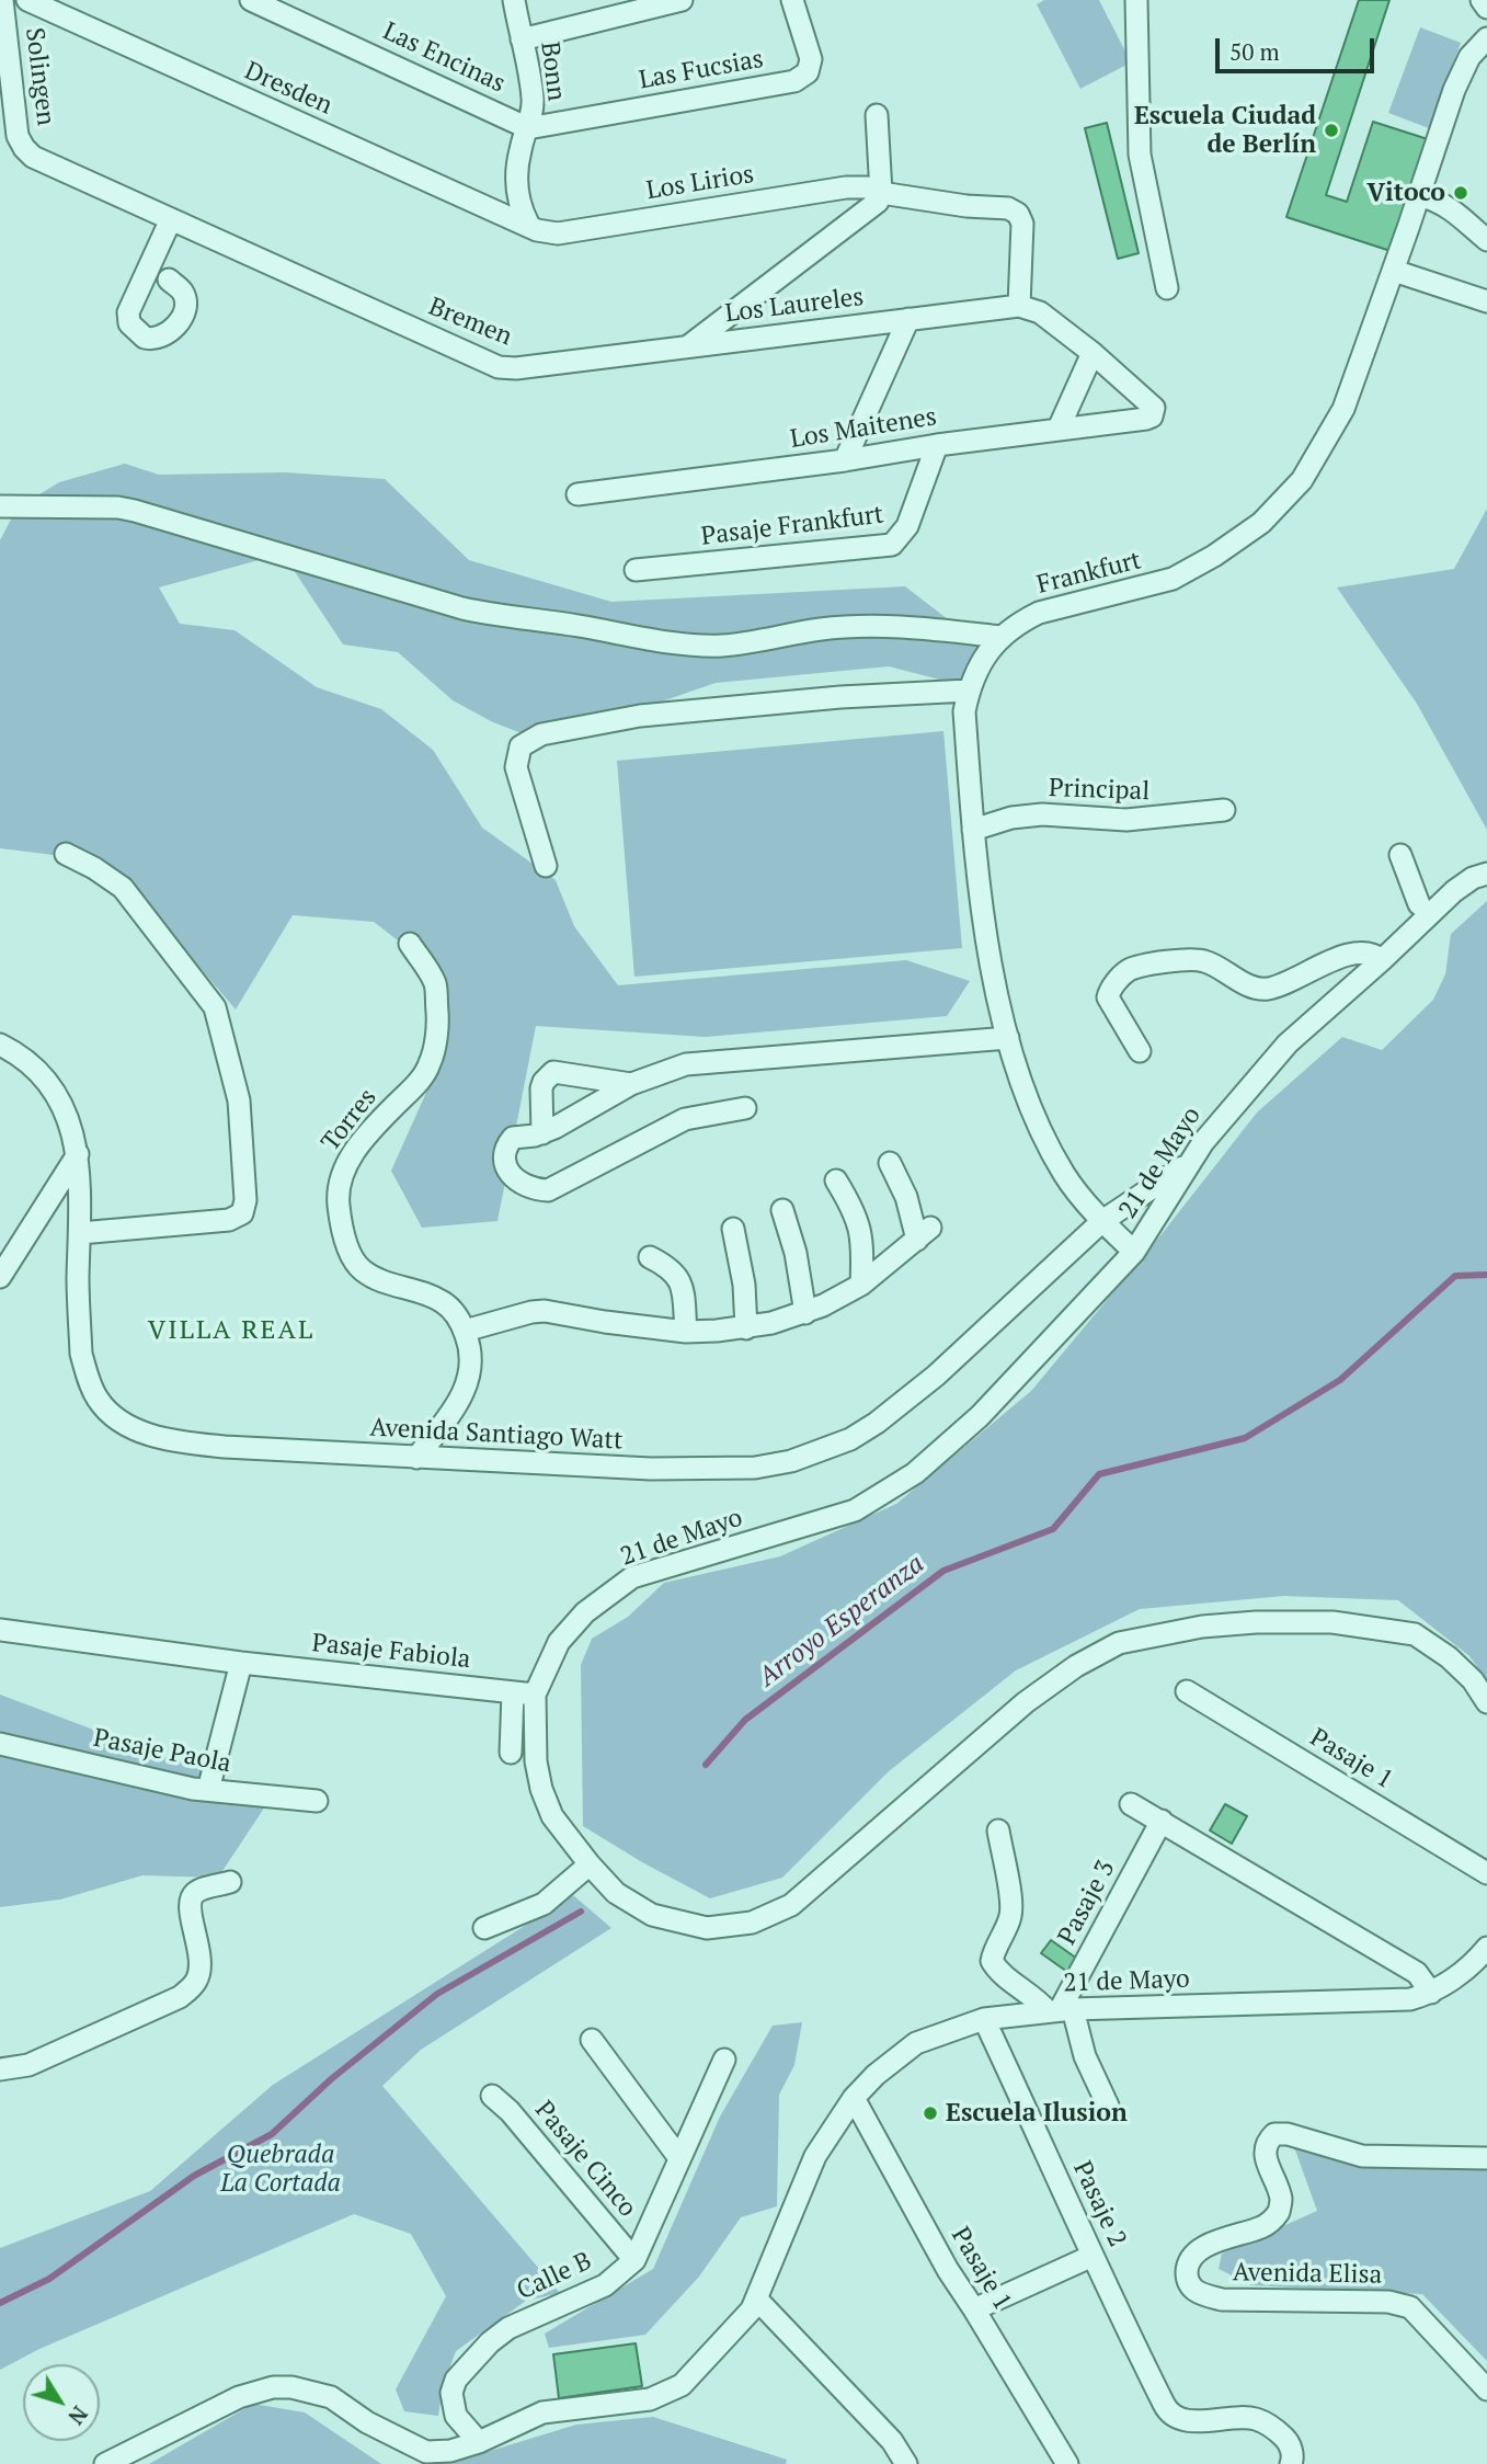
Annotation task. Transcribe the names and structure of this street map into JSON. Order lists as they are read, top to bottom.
{
  "streets": {
    "street": [
      "Las Encinas",
      "Las Fucsias",
      "Bonn",
      "Solingen",
      "Dresden",
      "Los Lirios",
      "Los Laureles",
      "Bremen",
      "Los Maitenes",
      "Pasaje Frankfurt",
      "Frankfurt",
      "Principal",
      "Torres",
      "21 de Mayo",
      "Avenida Santiago Watt",
      "Pasaje Fabiola",
      "Pasaje Paola",
      "Pasaje 1",
      "Pasaje 3",
      "Pasaje Cinco",
      "Pasaje 2",
      "Avenida Elisa",
      "Calle B"
    ]
  },
  "crossings": [
    ["Las Encinas", "Las Fucsias"],
    ["Las Encinas", "Bonn"],
    ["Las Fucsias", "Bonn"],
    ["Bonn", "Dresden"],
    ["Bonn", "Los Lirios"],
    ["Solingen", "Bremen"],
    ["Dresden", "Los Lirios"],
    ["Los Lirios", "Los Laureles"],
    ["Los Laureles", "Bremen"],
    ["Los Maitenes", "Pasaje Frankfurt"],
    ["Frankfurt", "Principal"],
    ["Frankfurt", "21 de Mayo"],
    ["Frankfurt", "Avenida Santiago Watt"],
    ["Torres", "Avenida Santiago Watt"],
    ["21 de Mayo", "Avenida Santiago Watt"],
    ["21 de Mayo", "Pasaje Fabiola"],
    ["21 de Mayo", "Pasaje 1"],
    ["21 de Mayo", "Pasaje 3"],
    ["21 de Mayo", "Pasaje 2"],
    ["21 de Mayo", "Calle B"],
    ["Pasaje Cinco", "Calle B"]
  ],
  "districts": ["VILLA REAL"],
  "water": ["Arroyo Esperanza"],
  "parks": ["Quebrada La Cortada"],
  "places": ["Escuela Ciudad de Berlín", "Vitoco", "Escuela Ilusion"],
  "scale_bar": "50 m",
  "north": "bottom right"
}
